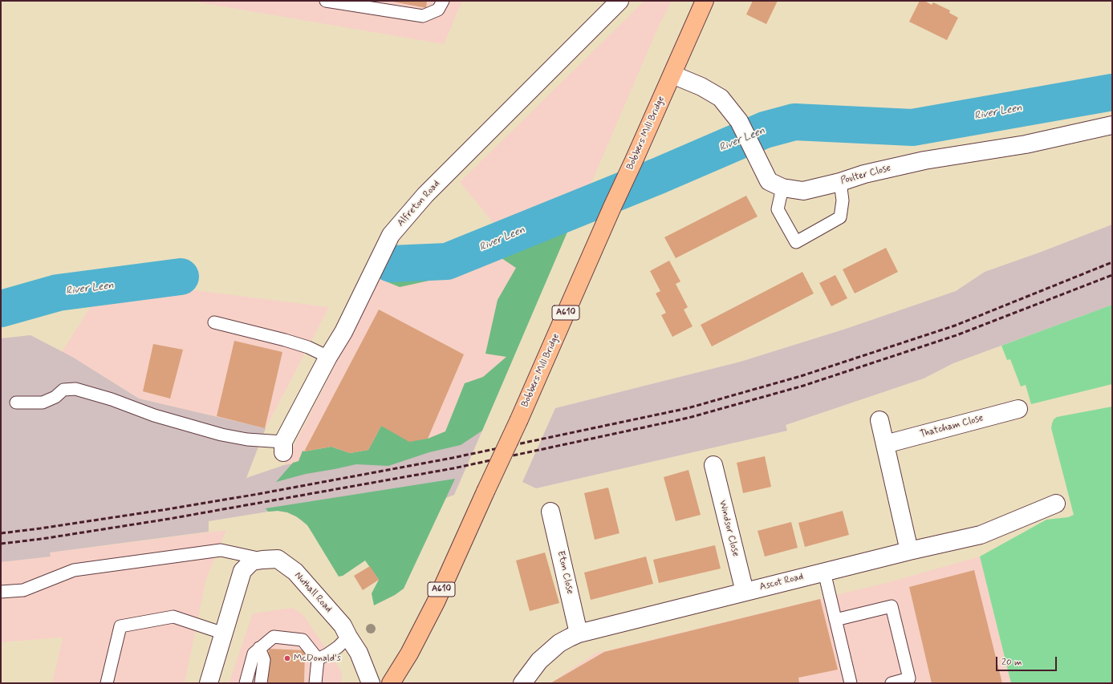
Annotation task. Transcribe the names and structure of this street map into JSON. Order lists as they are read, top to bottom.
{
  "streets": {
    "main road": ["Bobbers Mill Bridge", "A610"],
    "street": [
      "Poulter Close",
      "Alfreton Road",
      "Thatcham Close",
      "Windsor Close",
      "Eton Close",
      "Ascot Road",
      "Nuthall Road"
    ]
  },
  "crossings": [
    ["Bobbers Mill Bridge", "Poulter Close"],
    ["Windsor Close", "Ascot Road"],
    ["Eton Close", "Ascot Road"]
  ],
  "water": ["River Leen"],
  "places": ["McDonald's"],
  "scale_bar": "20 m"
}
